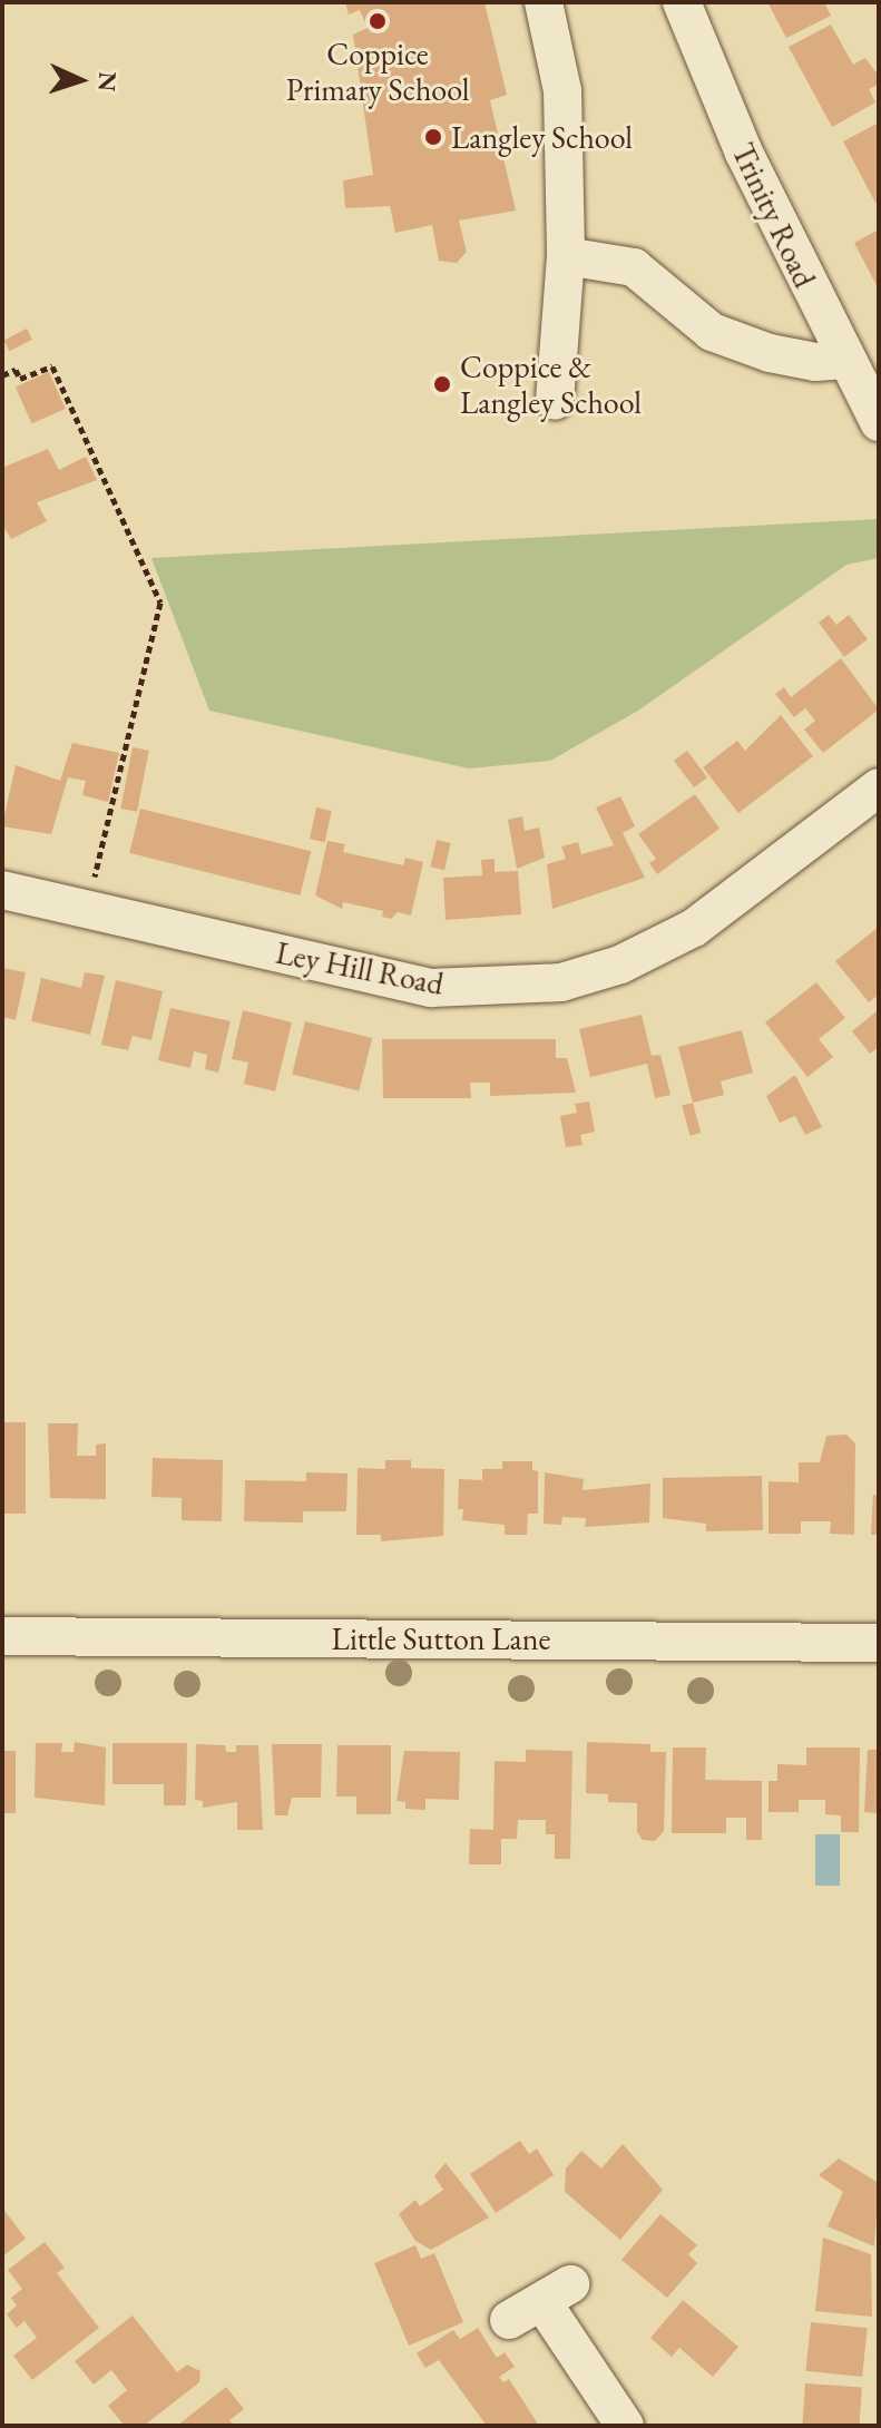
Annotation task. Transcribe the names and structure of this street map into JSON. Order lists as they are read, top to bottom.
{
  "streets": {
    "street": ["Trinity Road", "Ley Hill Road", "Little Sutton Lane"]
  },
  "places": ["Coppice Primary School", "Langley School", "Coppice & Langley School"],
  "north": "right"
}
